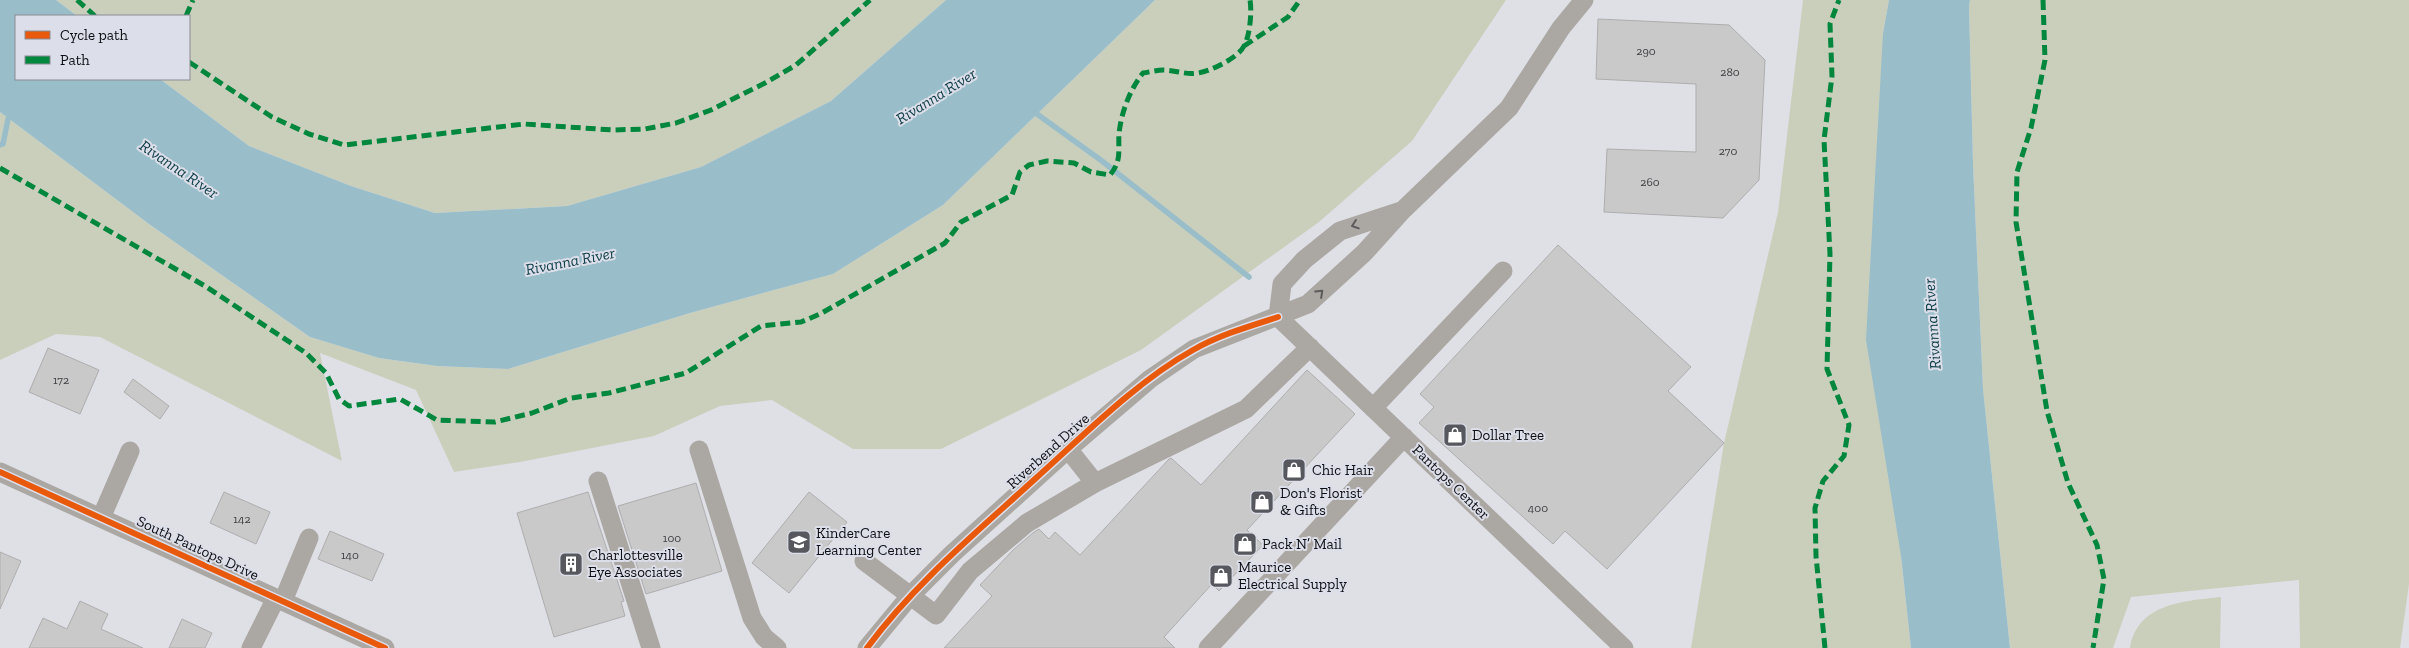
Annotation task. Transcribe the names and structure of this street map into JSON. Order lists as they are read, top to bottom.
{
  "streets": {
    "street": ["Riverbend Drive", "Pantops Center", "South Pantops Drive"]
  },
  "crossings": [
    ["Riverbend Drive", "Pantops Center"]
  ],
  "water": ["Rivanna River"],
  "places": {
    "shop": [
      "Dollar Tree",
      "Chic Hair",
      "Don's Florist & Gifts",
      "Pack N’ Mail",
      "Maurice Electrical Supply"
    ],
    "school or university": ["KinderCare Learning Center"],
    "building": ["Charlottesville Eye Associates"]
  },
  "house_numbers": [
    "290",
    "280",
    "270",
    "260",
    "172",
    "400",
    "142",
    "100",
    "140"
  ],
  "legend": ["Cycle path", "Path"]
}
